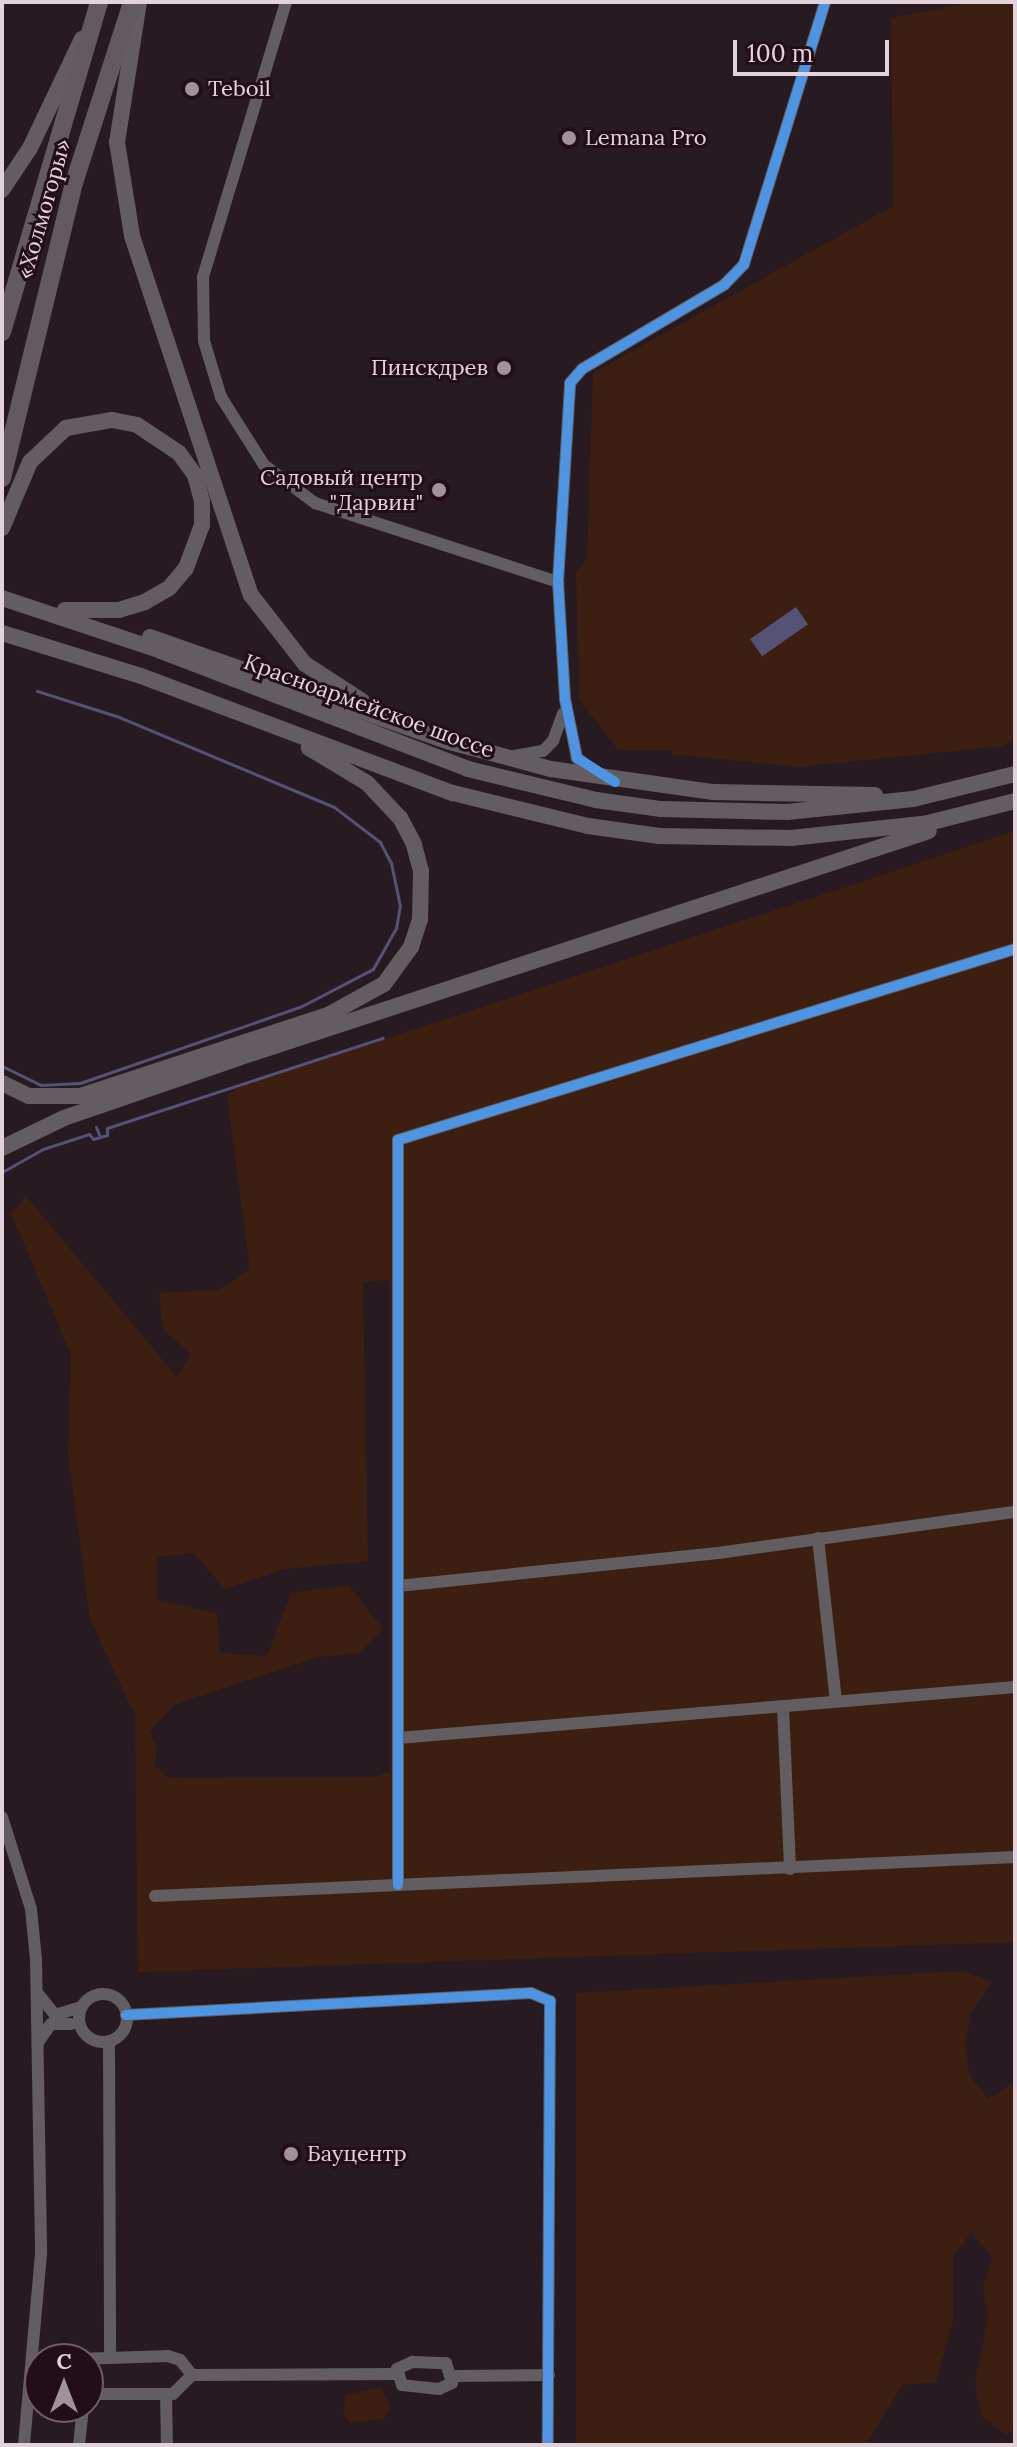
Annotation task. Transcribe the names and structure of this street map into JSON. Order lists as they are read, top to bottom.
{
  "streets": {
    "highway": ["«Холмогоры»"],
    "main road": ["Красноармейское шоссе"]
  },
  "places": [
    "Teboil",
    "Lemana Pro",
    "Пинскдрев",
    "Садовый центр \"Дарвин\"",
    "Бауцентр"
  ],
  "scale_bar": "100 m",
  "north": "top"
}
